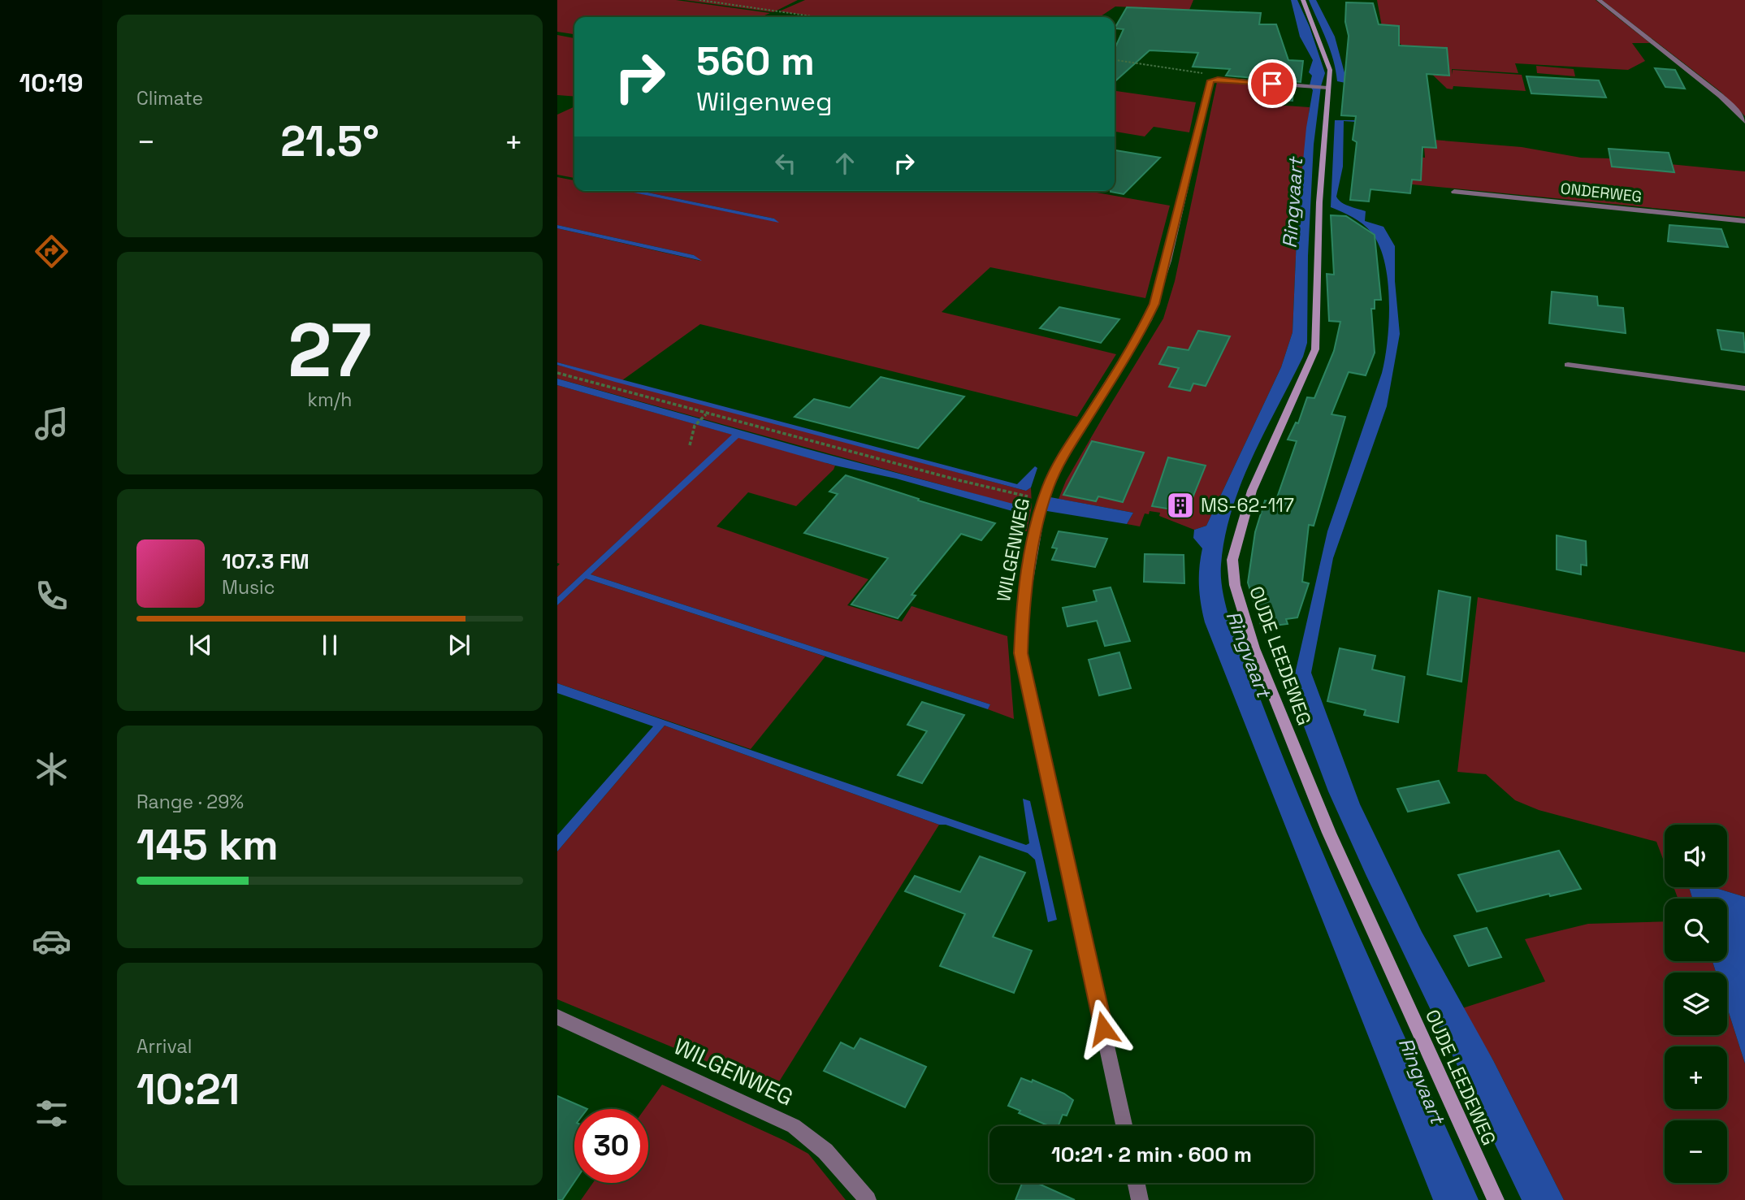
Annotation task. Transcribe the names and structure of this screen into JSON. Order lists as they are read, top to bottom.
{
  "streets": {
    "street": ["ONDERWEG", "WILGENWEG", "OUDE LEEDEWEG"]
  },
  "water": ["Ringvaart"],
  "places": {
    "building": ["MS-62-117"]
  },
  "page": {
    "tabs": "10:19",
    "tile": [
      "Climate",
      ["27", "km/h"],
      ["Range · 29%", "145 km"],
      ["Arrival", "10:21"]
    ],
    "turn": ["560 m", "Wilgenweg"],
    "heat": ["−", "21.5°", "+"],
    "song": ["107.3 FM", "Music"],
    "map_buttons": ["+", "−"],
    "limit": "30",
    "trip": "10:21 · 2 min · 600 m"
  }
}
